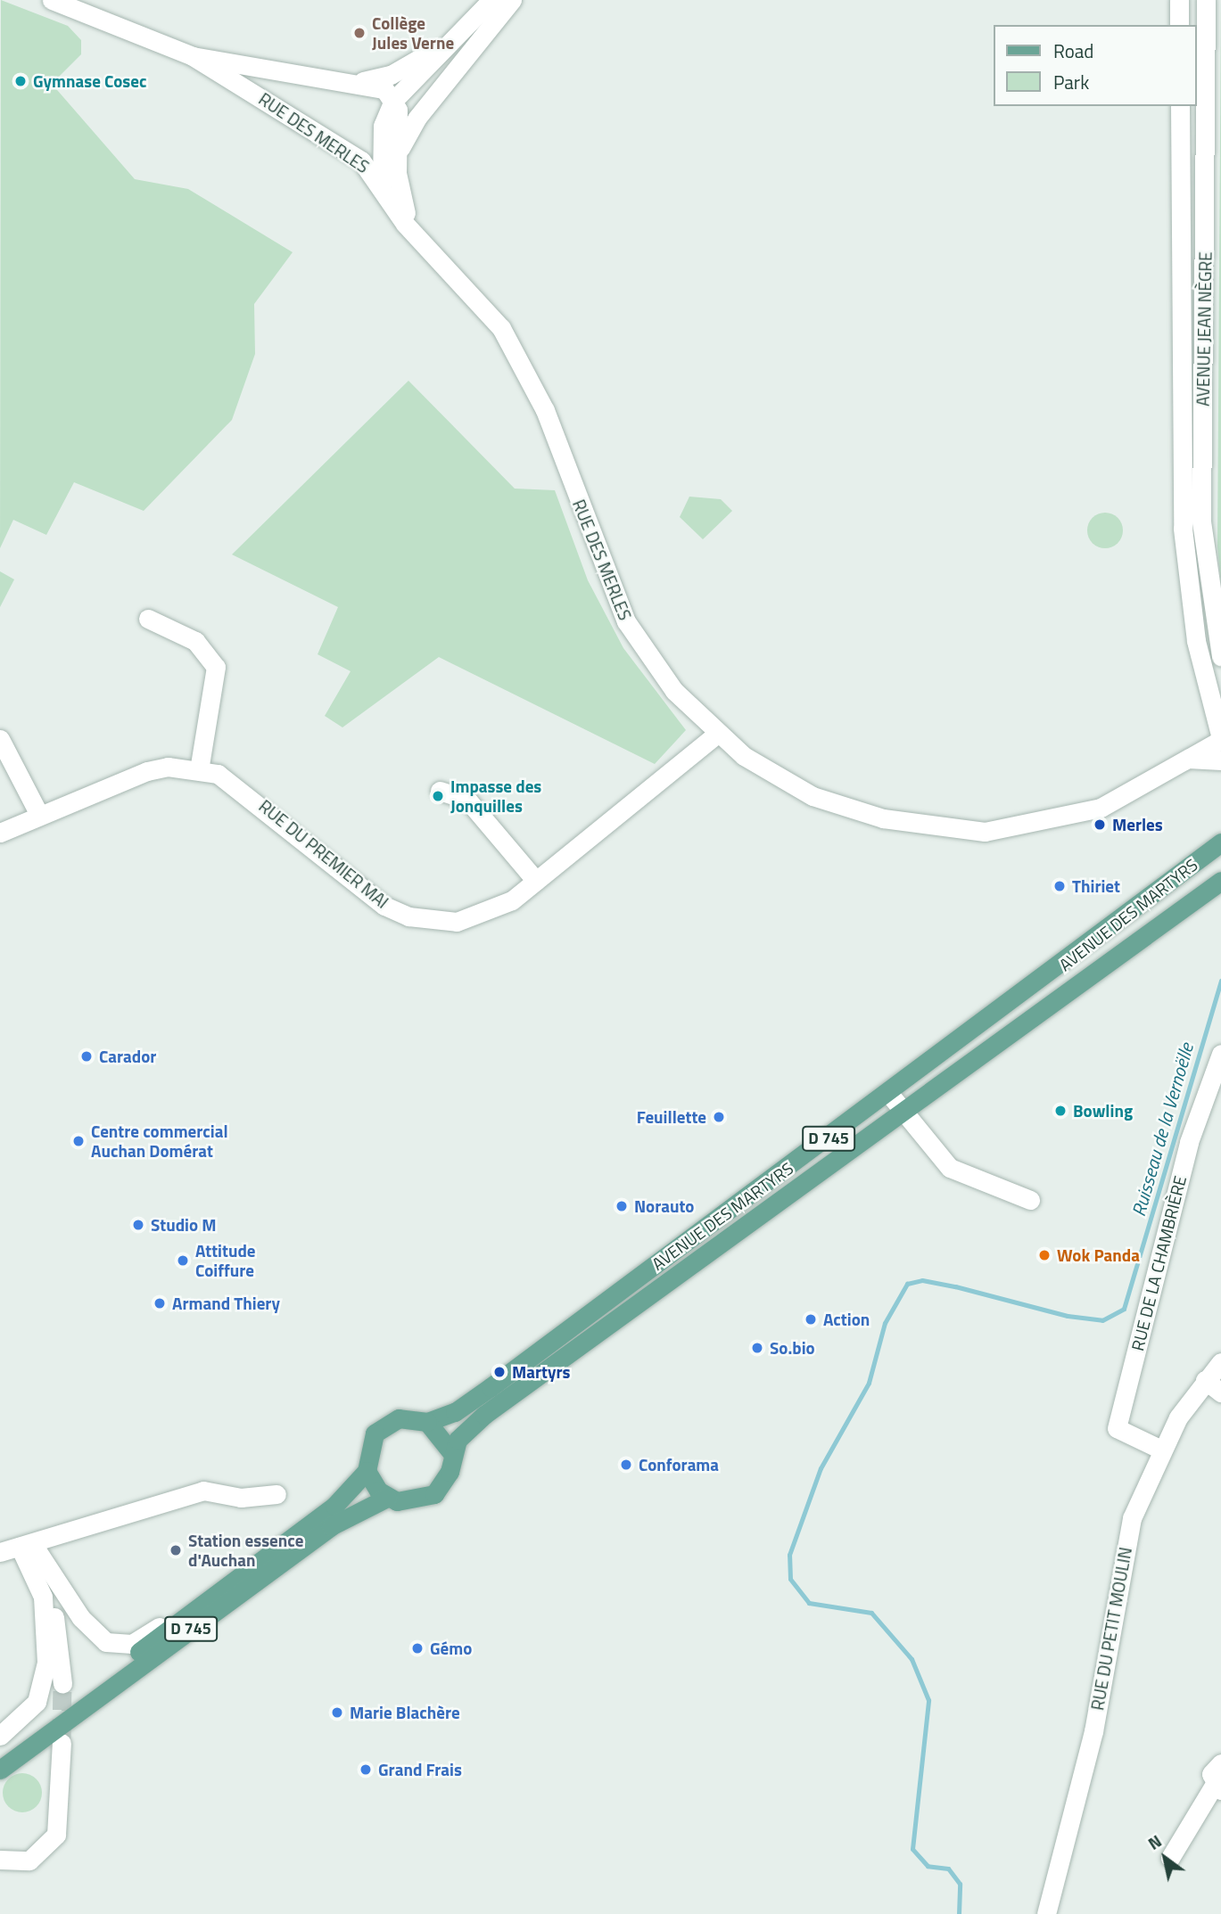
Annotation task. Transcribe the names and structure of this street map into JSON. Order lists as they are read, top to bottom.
{
  "streets": {
    "main road": ["AVENUE DES MARTYRS", "D 745"],
    "street": [
      "RUE DES MERLES",
      "AVENUE JEAN NÈGRE",
      "RUE DU PREMIER MAI",
      "RUE DE LA CHAMBRIÈRE",
      "RUE DU PETIT MOULIN"
    ]
  },
  "crossings": [
    ["RUE DES MERLES", "AVENUE JEAN NÈGRE"],
    ["RUE DES MERLES", "RUE DU PREMIER MAI"],
    ["AVENUE DES MARTYRS", "D 745"],
    ["RUE DE LA CHAMBRIÈRE", "RUE DU PETIT MOULIN"]
  ],
  "water": ["Ruisseau de la Vernoëlle"],
  "places": [
    "Collège Jules Verne",
    "Gymnase Cosec",
    "Impasse des Jonquilles",
    "Merles",
    "Thiriet",
    "Carador",
    "Bowling",
    "Feuillette",
    "Centre commercial Auchan Domérat",
    "Norauto",
    "Studio M",
    "Wok Panda",
    "Attitude Coiffure",
    "Armand Thiery",
    "Action",
    "So.bio",
    "Martyrs",
    "Conforama",
    "Station essence d'Auchan",
    "Gémo",
    "Marie Blachère",
    "Grand Frais"
  ],
  "legend": ["Road", "Park"],
  "north": "top left"
}
